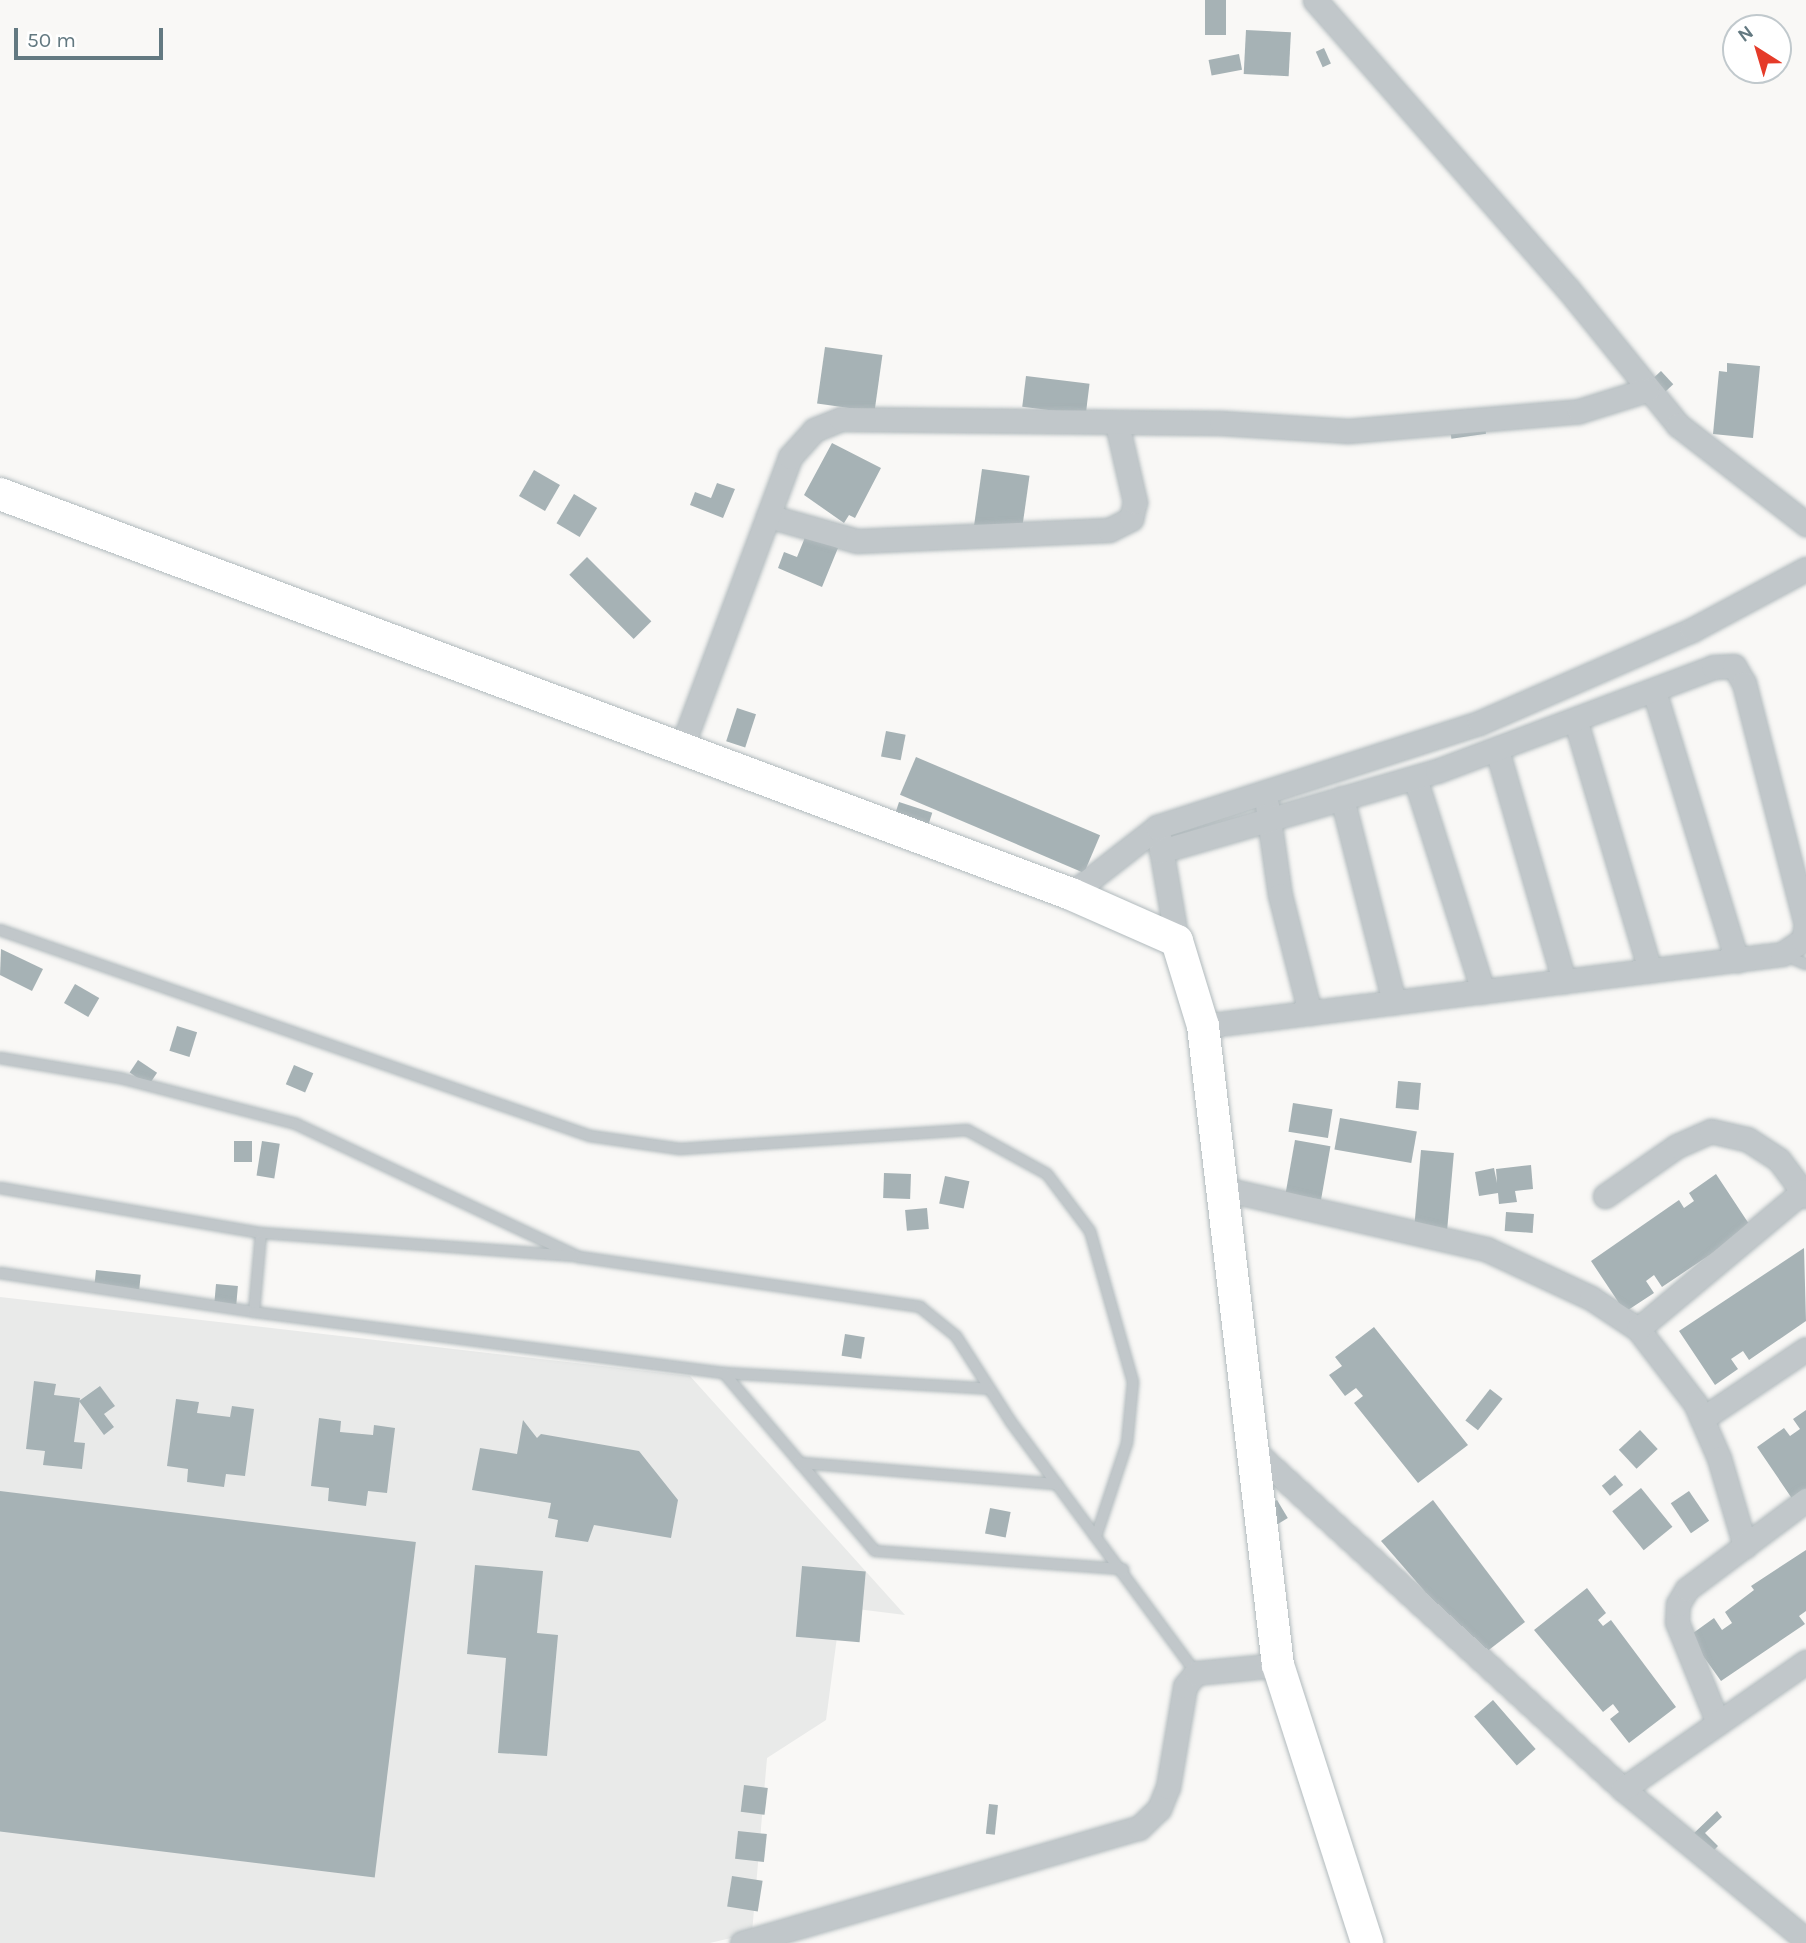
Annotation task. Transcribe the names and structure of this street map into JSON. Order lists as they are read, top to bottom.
{
  "scale_bar": "50 m",
  "north": "top left"
}
